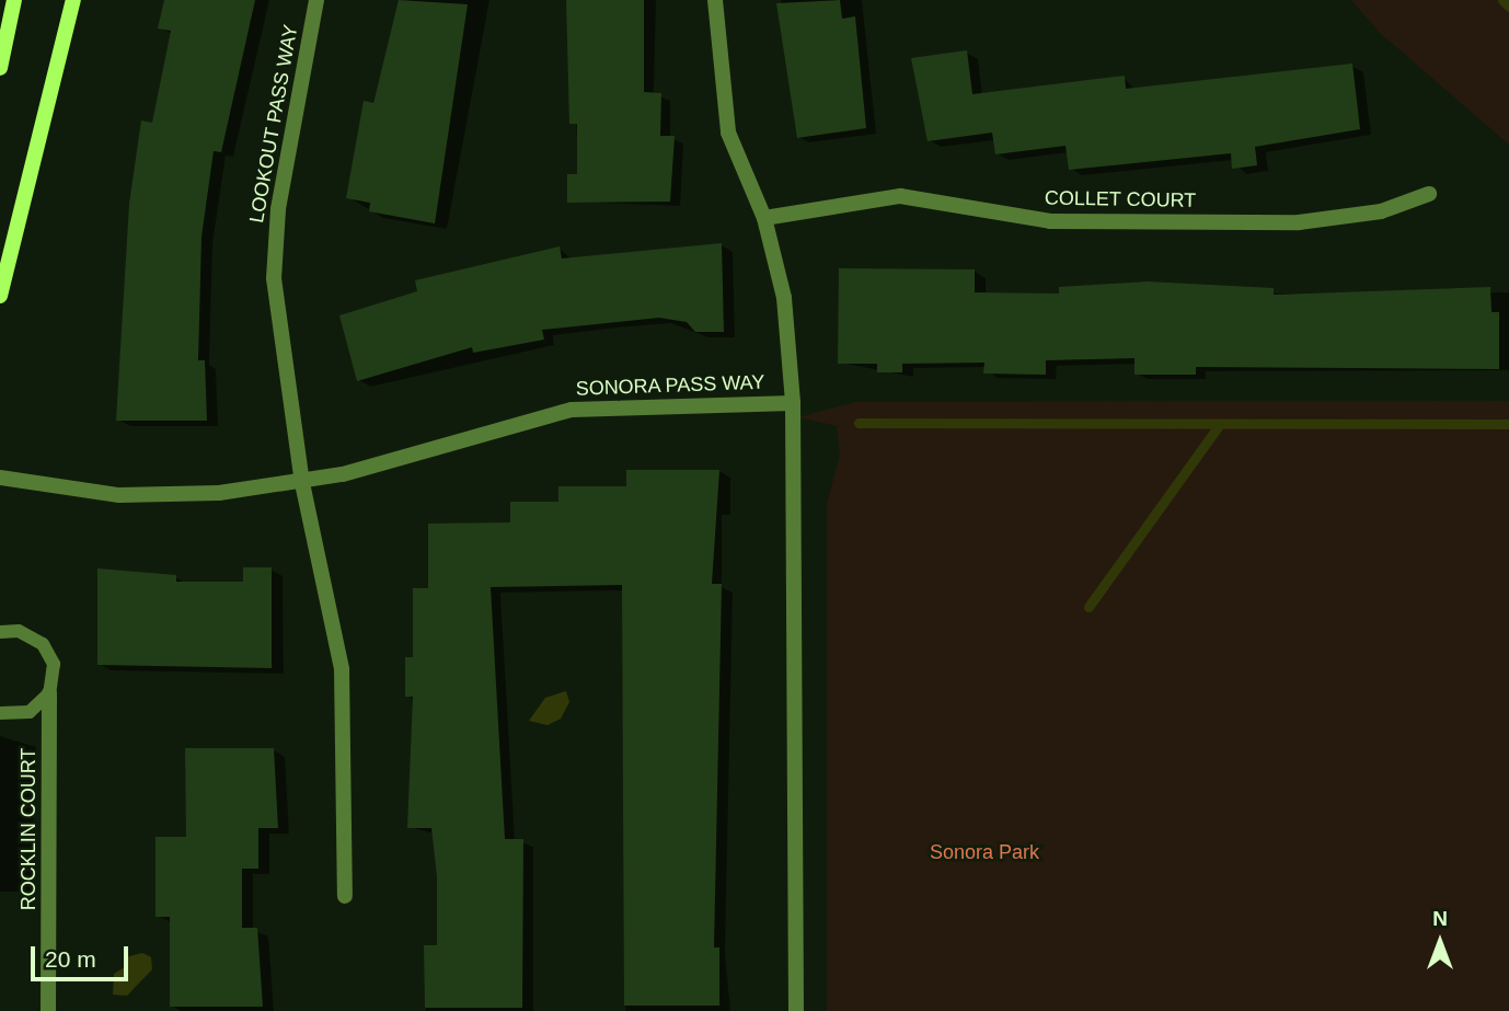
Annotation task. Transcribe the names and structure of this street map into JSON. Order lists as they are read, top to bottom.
{
  "streets": {
    "street": [
      "LOOKOUT PASS WAY",
      "COLLET COURT",
      "SONORA PASS WAY",
      "ROCKLIN COURT"
    ]
  },
  "crossings": [
    ["LOOKOUT PASS WAY", "SONORA PASS WAY"]
  ],
  "parks": ["Sonora Park"],
  "scale_bar": "20 m",
  "north": "top"
}
